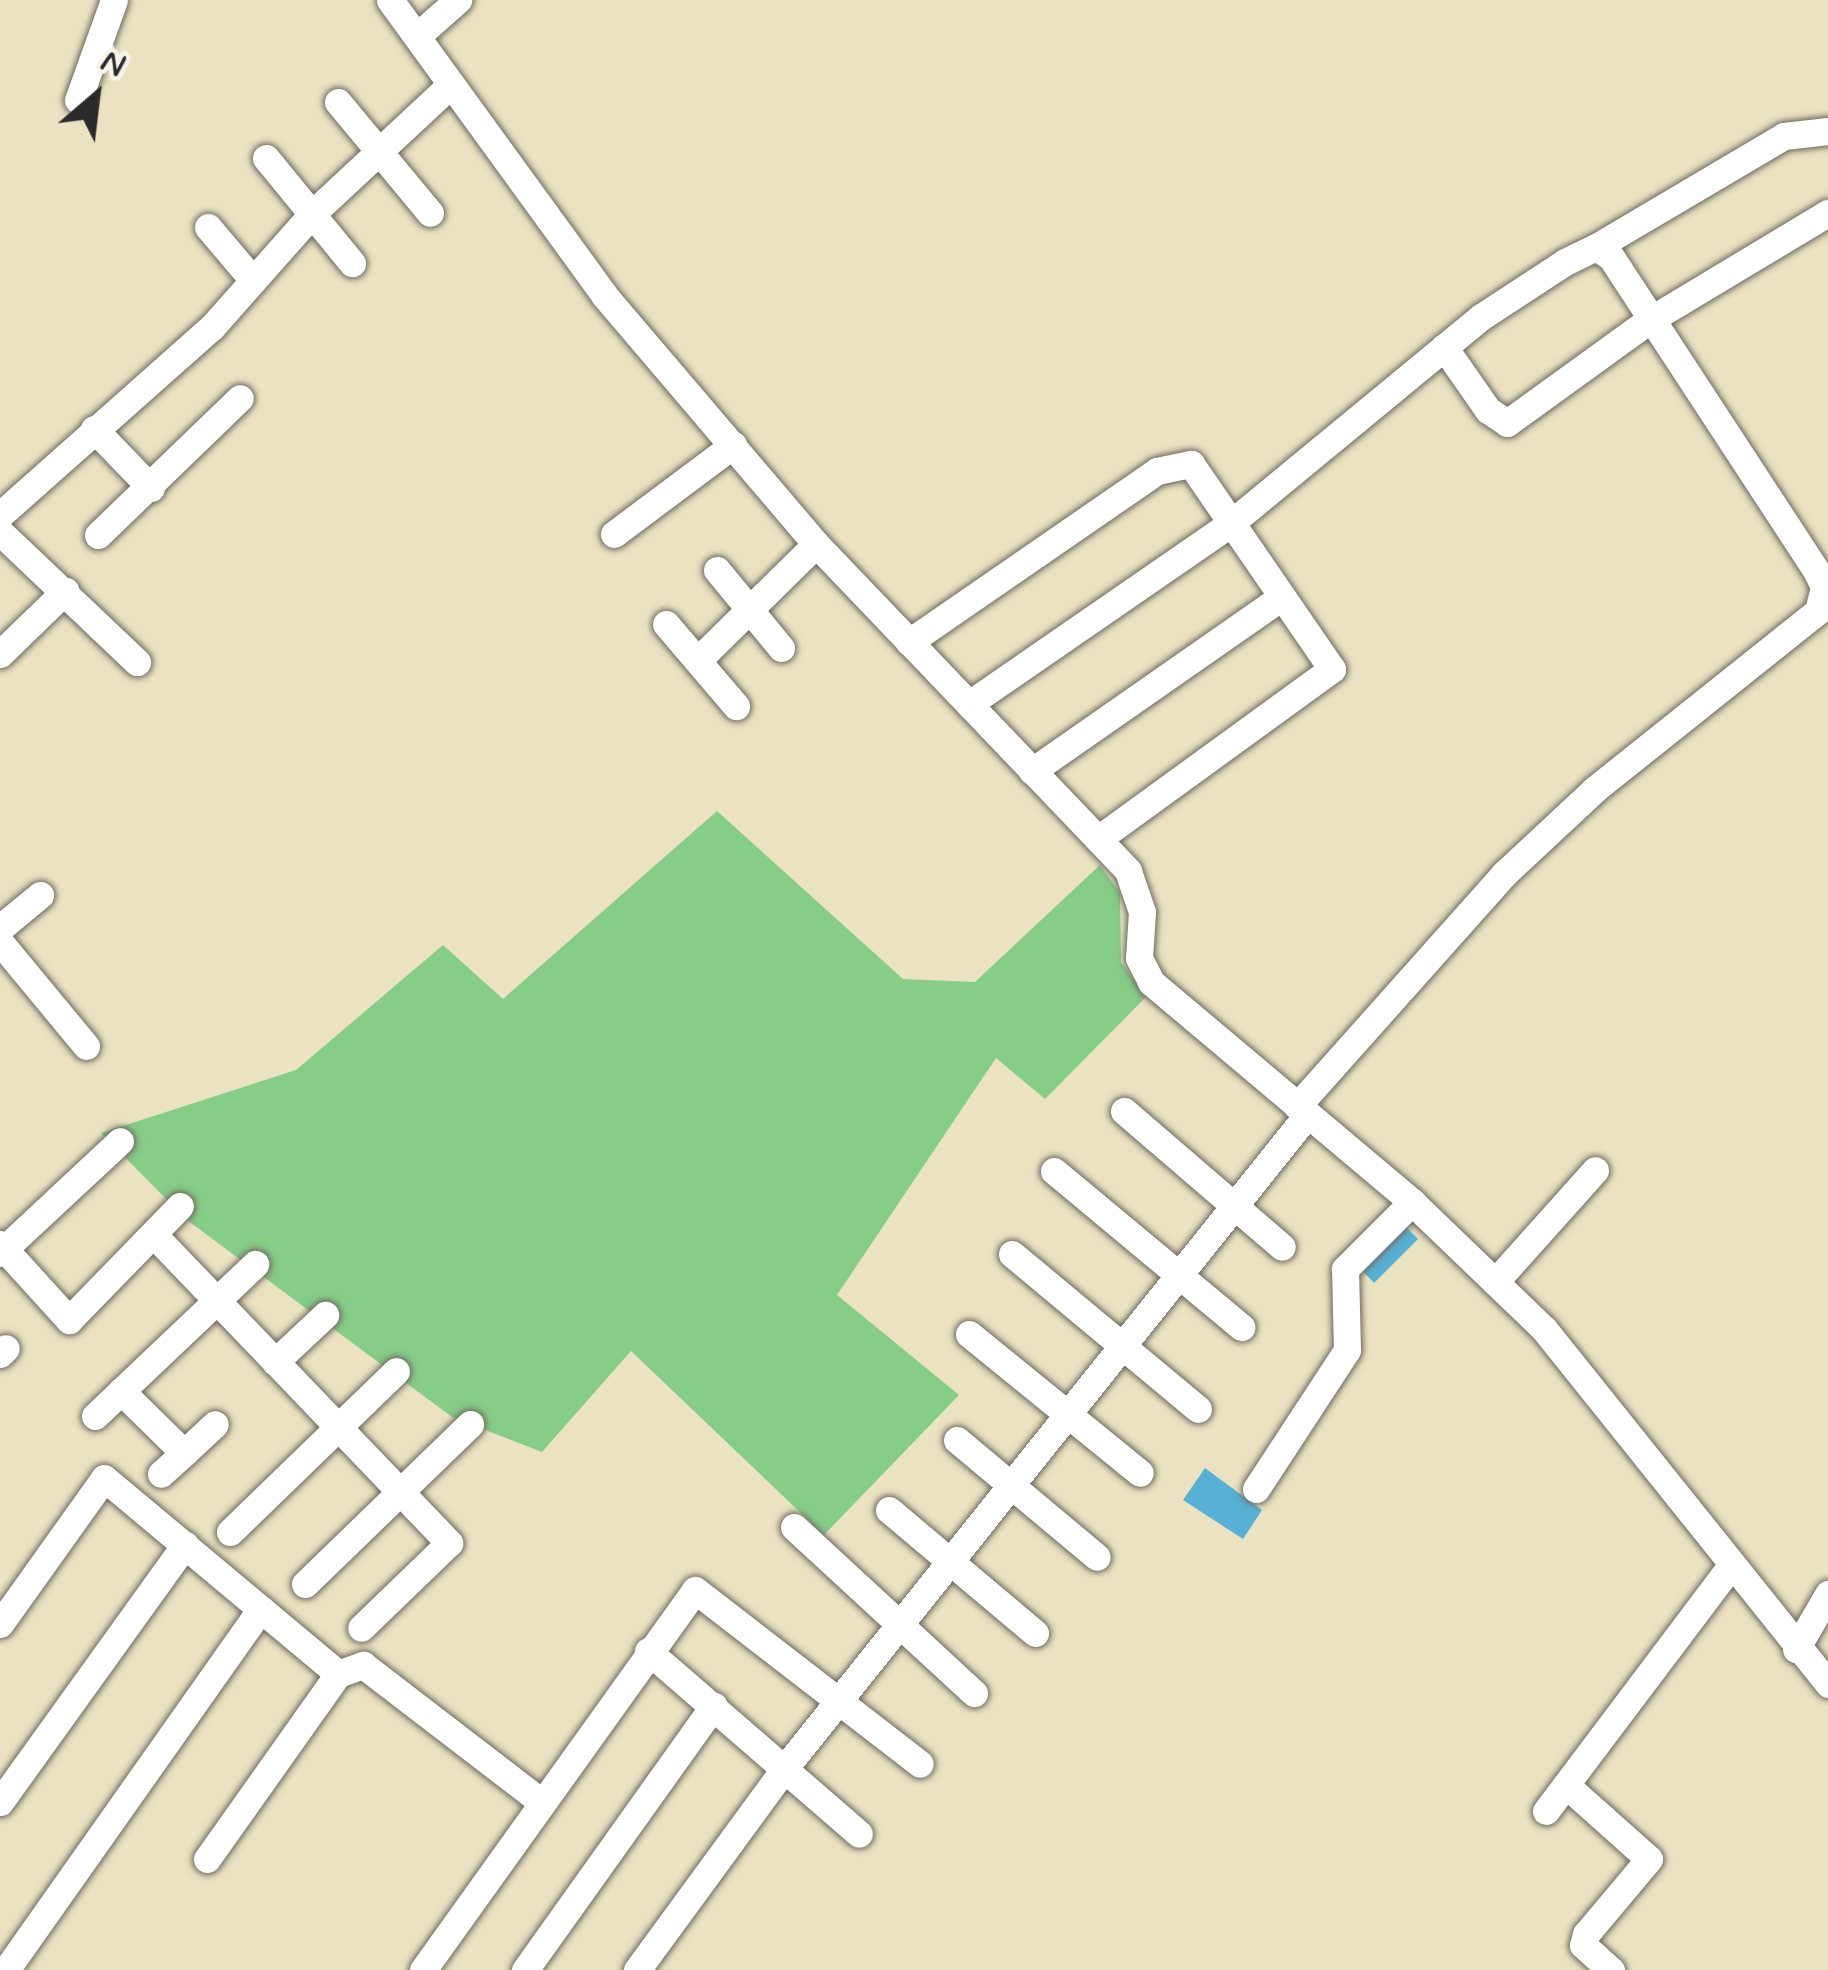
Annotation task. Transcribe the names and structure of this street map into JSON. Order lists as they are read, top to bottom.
{
  "north": "top right"
}
